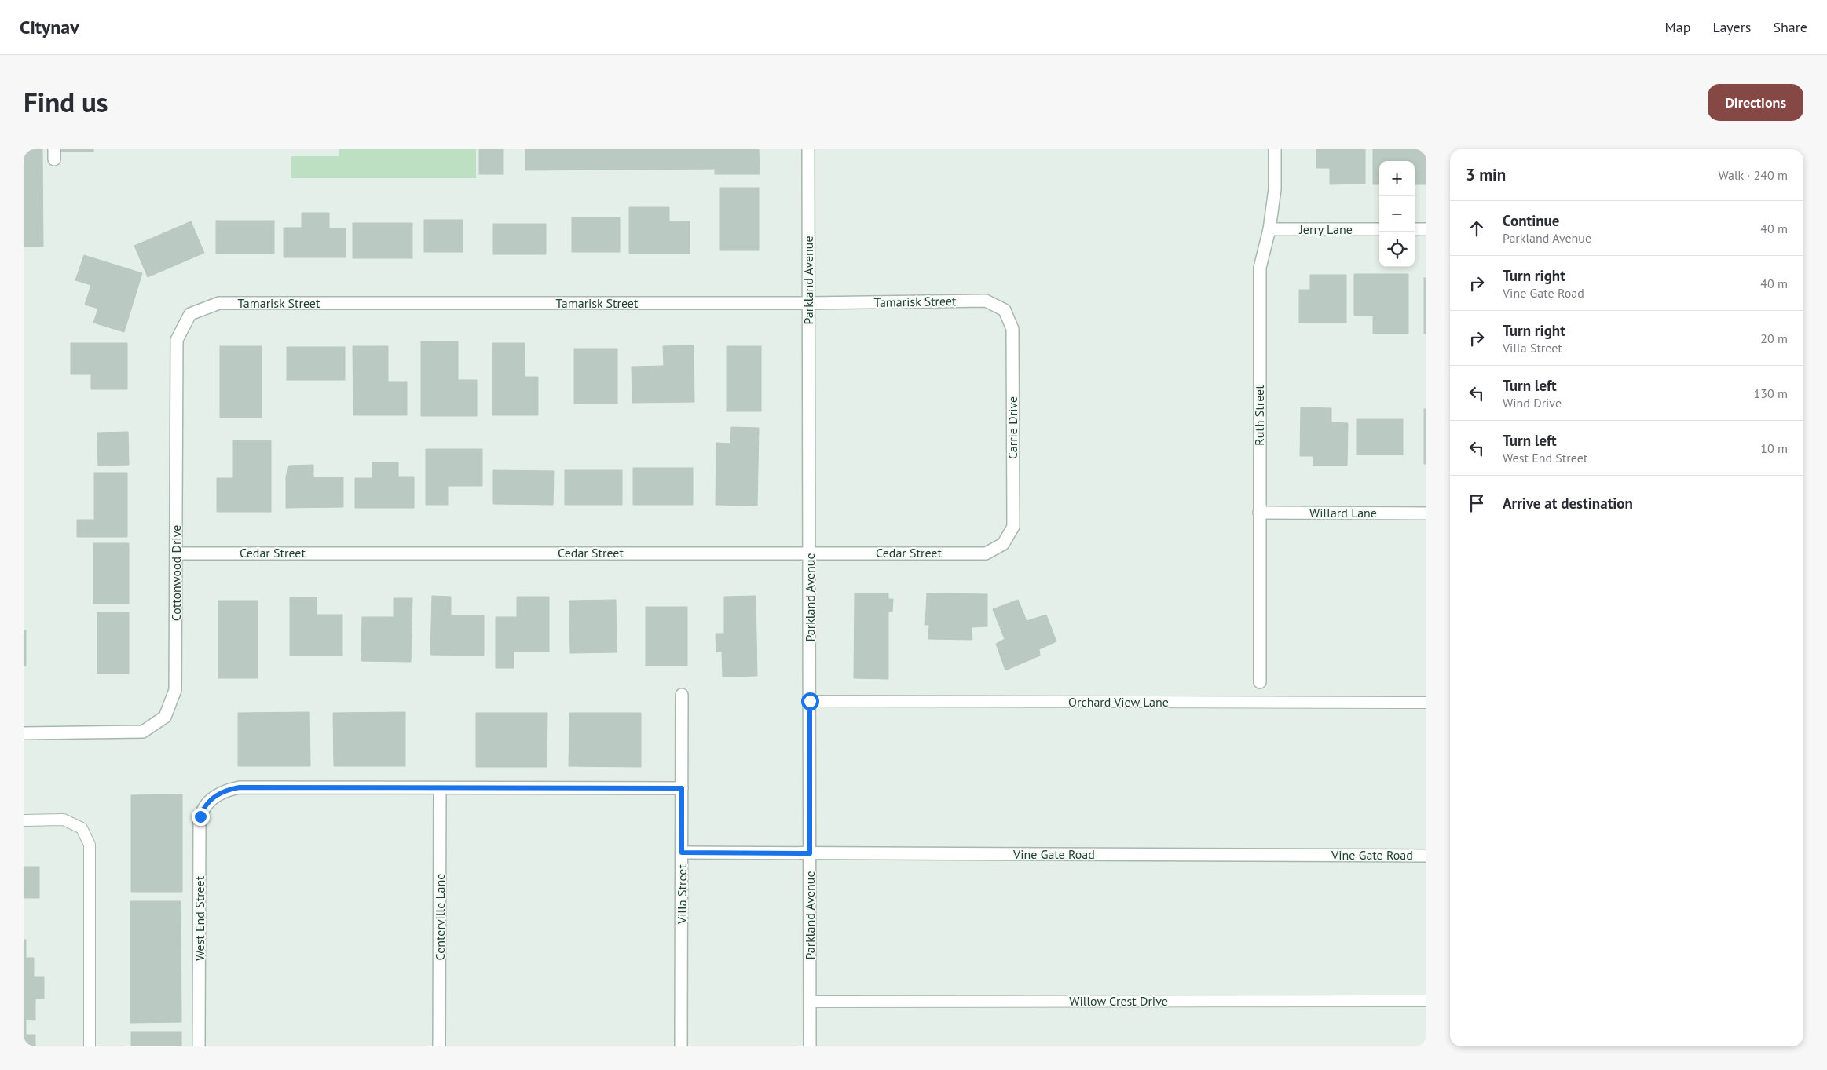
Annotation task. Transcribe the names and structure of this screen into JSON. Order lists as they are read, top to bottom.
{
  "streets": {
    "street": [
      "Jerry Lane",
      "Parkland Avenue",
      "Tamarisk Street",
      "Ruth Street",
      "Carrie Drive",
      "Willard Lane",
      "Cedar Street",
      "Cottonwood Drive",
      "Vine Gate Road",
      "Villa Street",
      "Centerville Lane",
      "West End Street"
    ],
    "lane": ["Orchard View Lane", "Willow Crest Drive"]
  },
  "crossings": [
    ["Jerry Lane", "Ruth Street"],
    ["Parkland Avenue", "Tamarisk Street"],
    ["Parkland Avenue", "Cedar Street"],
    ["Parkland Avenue", "Orchard View Lane"],
    ["Parkland Avenue", "Vine Gate Road"],
    ["Parkland Avenue", "Willow Crest Drive"],
    ["Tamarisk Street", "Carrie Drive"],
    ["Tamarisk Street", "Cottonwood Drive"],
    ["Ruth Street", "Willard Lane"],
    ["Carrie Drive", "Cedar Street"],
    ["Cedar Street", "Cottonwood Drive"],
    ["Vine Gate Road", "Villa Street"],
    ["Centerville Lane", "West End Street"]
  ],
  "page": {
    "header": "Citynav",
    "nav": ["Map", "Layers", "Share"],
    "title": "Find us",
    "buttons": "Directions",
    "heading": ["3 min", "Walk · 240 m"],
    "map_buttons": ["+", "−"],
    "list": [
      ["Continue", "Parkland Avenue", "40 m"],
      ["Turn right", "Vine Gate Road", "40 m"],
      ["Turn right", "Villa Street", "20 m"],
      ["Turn left", "Wind Drive", "130 m"],
      ["Turn left", "West End Street", "10 m"],
      "Arrive at destination"
    ]
  }
}
